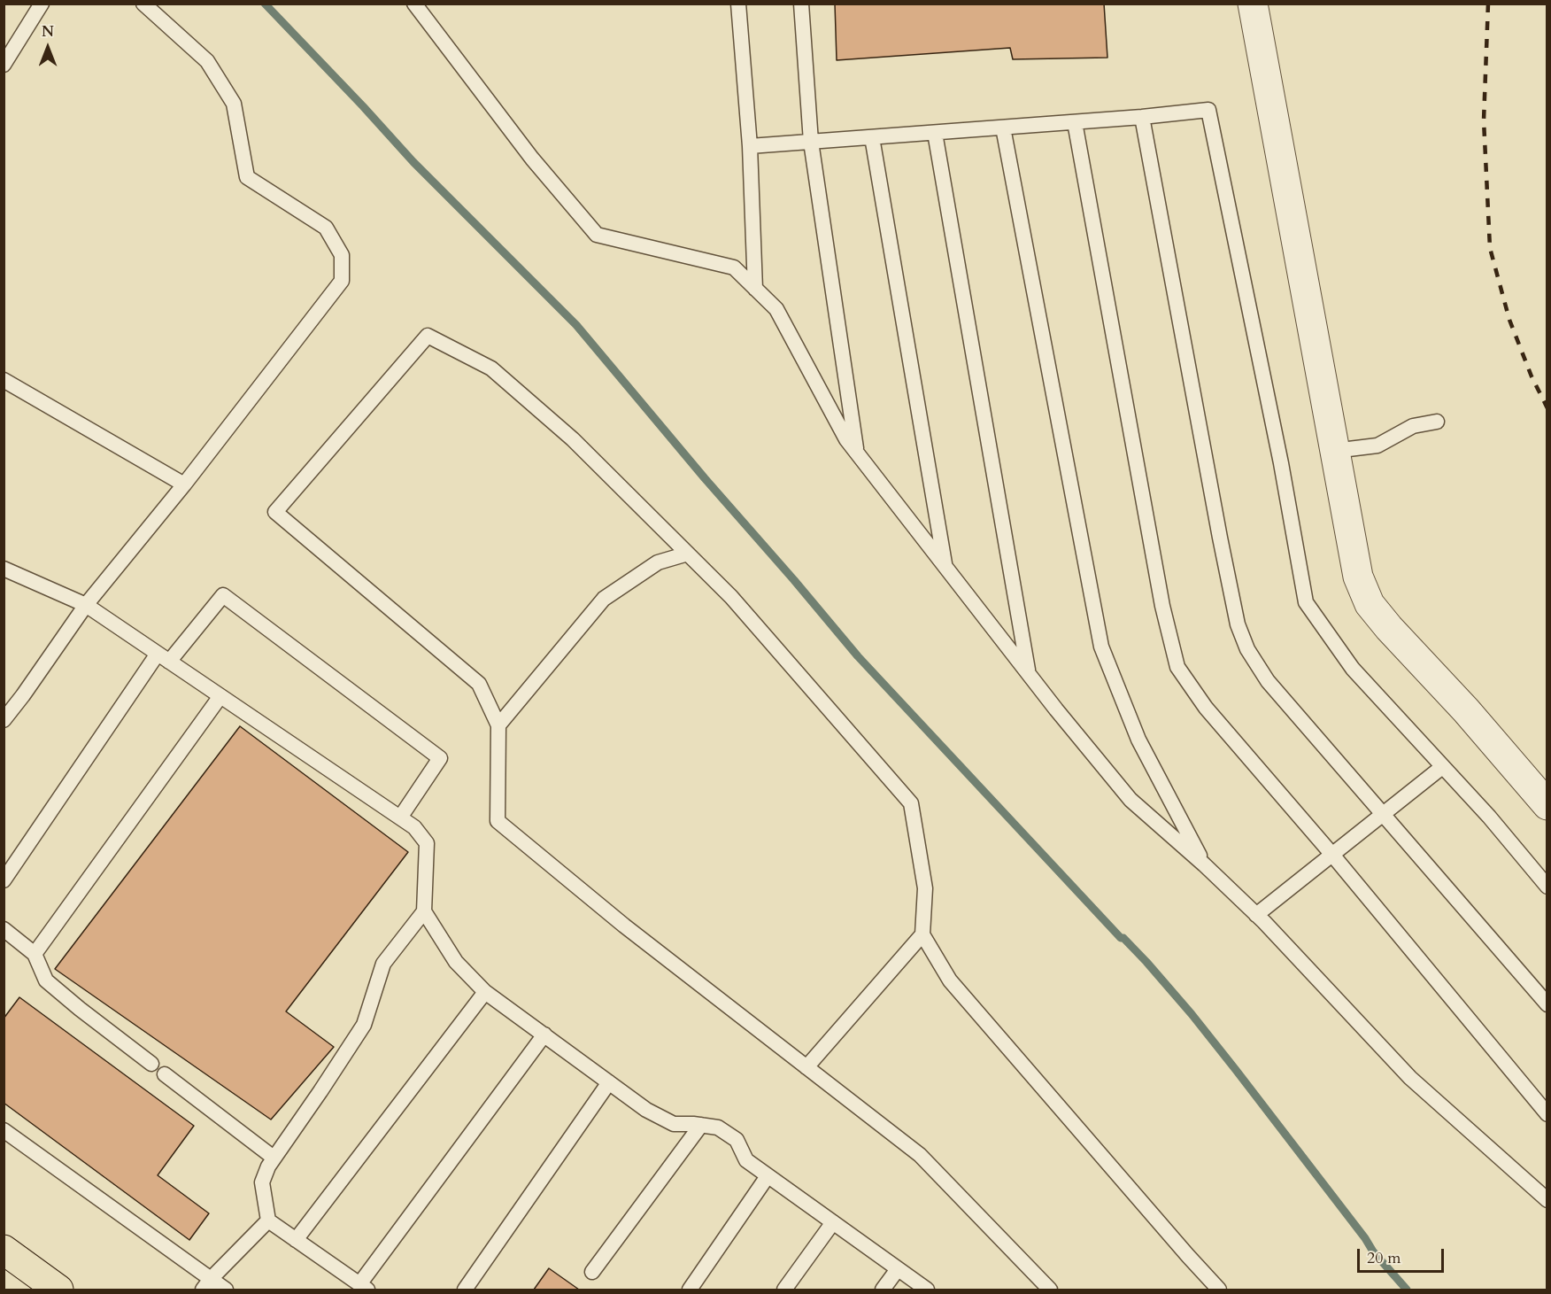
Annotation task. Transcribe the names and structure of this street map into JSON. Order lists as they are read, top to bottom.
{
  "scale_bar": "20 m",
  "north": "top"
}
